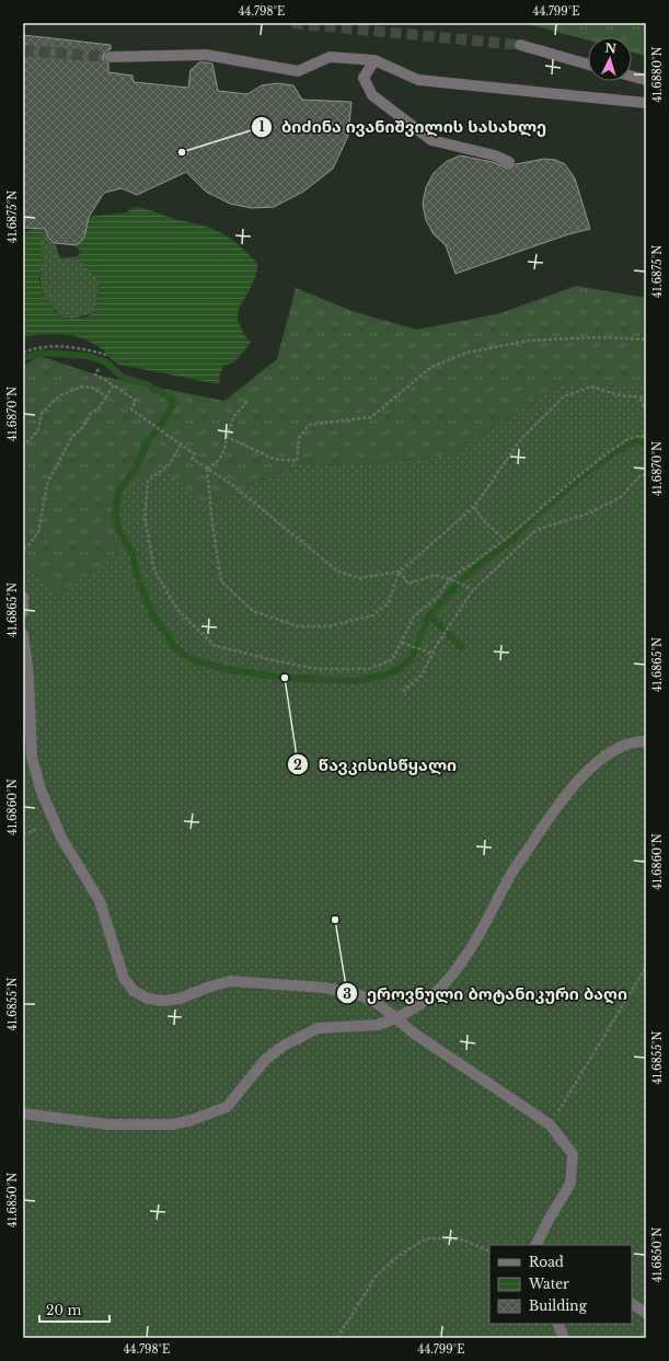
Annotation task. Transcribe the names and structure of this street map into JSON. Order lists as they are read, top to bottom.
{
  "places": ["ბიძინა ივანიშვილის სასახლე", "წავკისისწყალი", "ეროვნული ბოტანიკური ბაღი"],
  "legend": ["Road", "Water", "Building"],
  "scale_bar": "20 m",
  "north": "top",
  "coordinates": [
    "44.798°E",
    "44.799°E",
    "41.6880°N",
    "41.6875°N",
    "41.6870°N",
    "41.6865°N",
    "41.6860°N",
    "41.6855°N",
    "41.6850°N"
  ]
}
